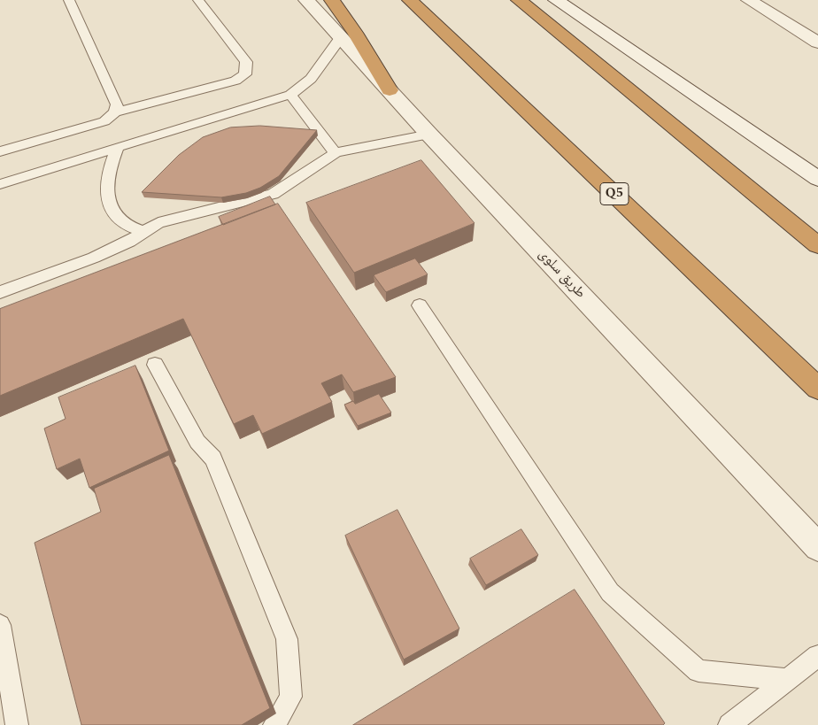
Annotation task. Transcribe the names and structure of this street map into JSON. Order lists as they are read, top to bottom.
{
  "streets": {
    "highway": ["Q5"],
    "street": ["طريق سلوى"]
  }
}
